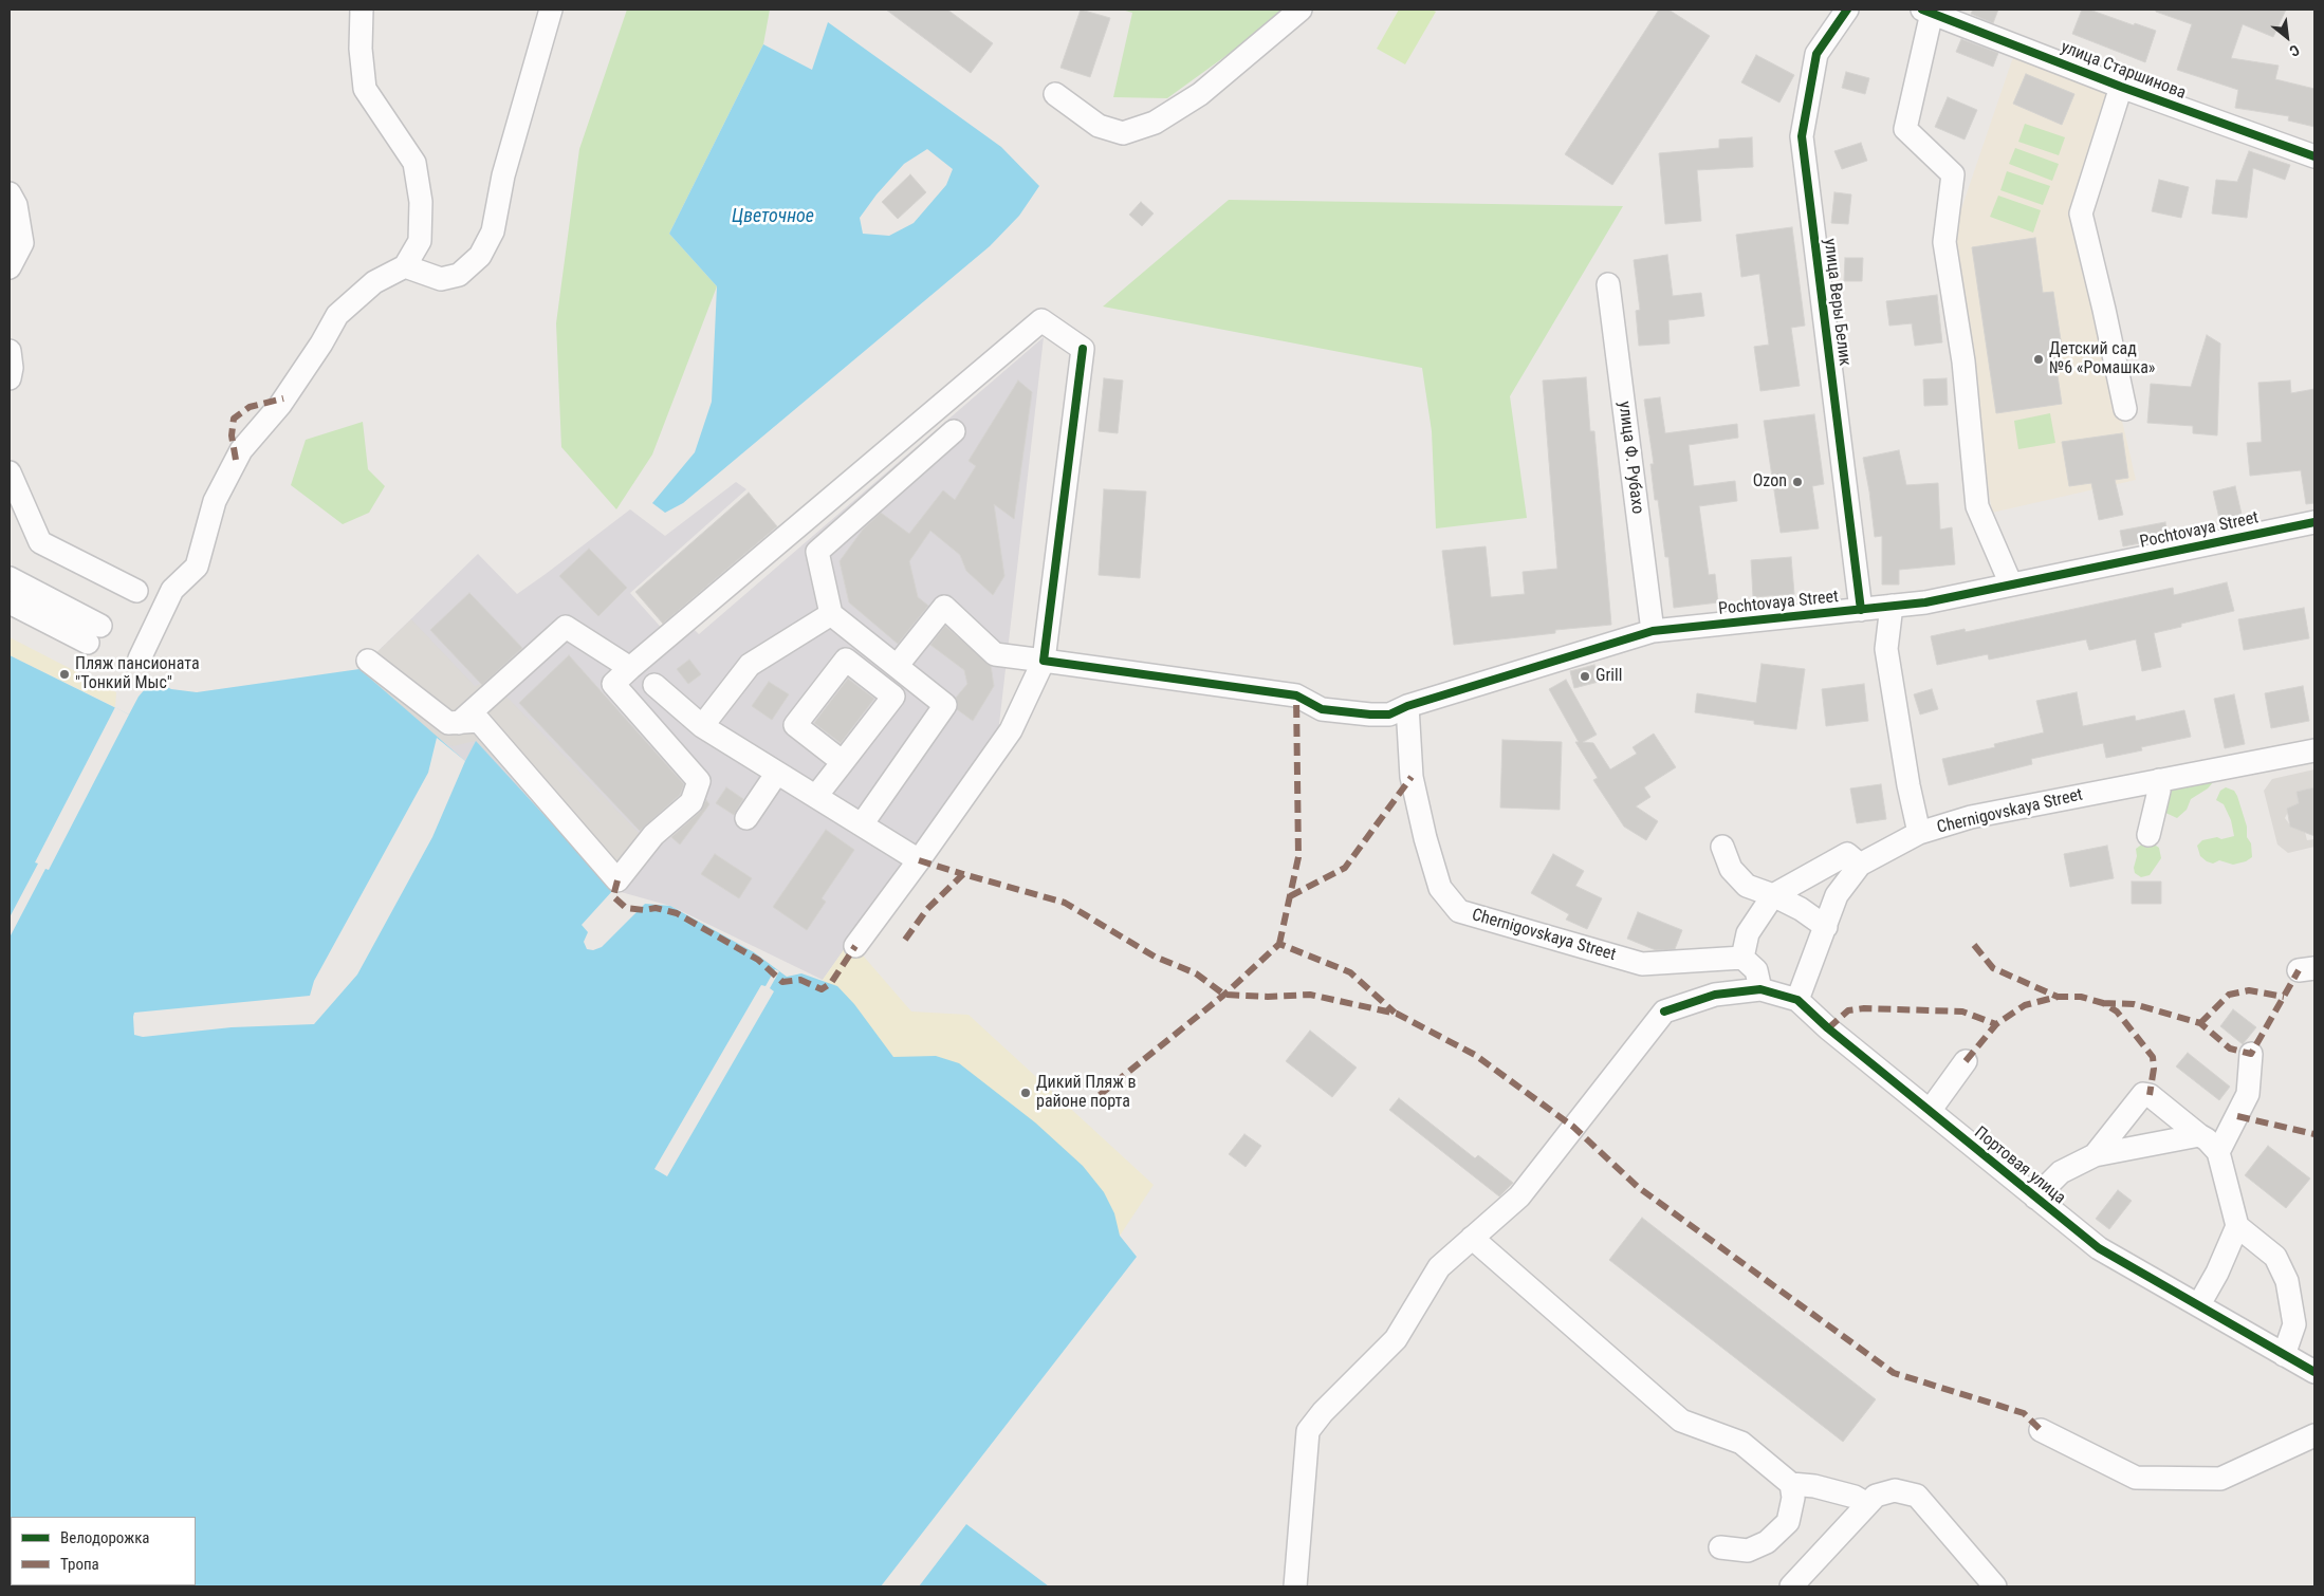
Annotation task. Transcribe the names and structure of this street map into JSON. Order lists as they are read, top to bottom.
{
  "streets": {
    "street": [
      "улица Старшинова",
      "улица Веры Белик",
      "улица Ф. Рубахо",
      "Pochtovaya Street",
      "Chernigovskaya Street",
      "Портовая улица"
    ]
  },
  "crossings": [
    ["улица Веры Белик", "Pochtovaya Street"],
    ["улица Ф. Рубахо", "Pochtovaya Street"],
    ["Pochtovaya Street", "Chernigovskaya Street"],
    ["Chernigovskaya Street", "Портовая улица"]
  ],
  "water": ["Цветочное"],
  "places": [
    "Детский сад №6 «Ромашка»",
    "Ozon",
    "Пляж пансионата \"Тонкий Мыс\"",
    "Grill",
    "Дикий Пляж в районе порта"
  ],
  "legend": ["Велодорожка", "Тропа"],
  "north": "bottom right"
}
